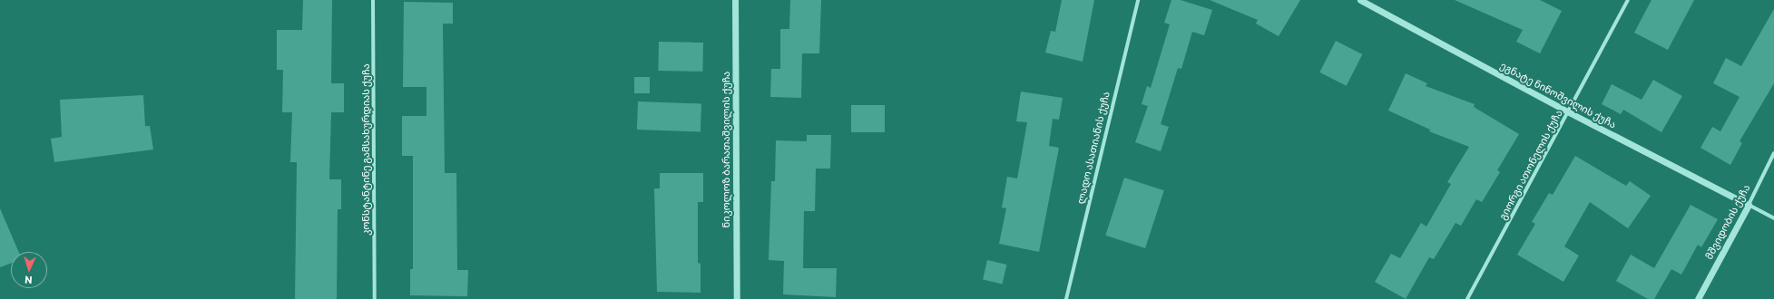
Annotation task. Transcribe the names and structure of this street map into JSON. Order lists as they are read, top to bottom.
{
  "streets": {
    "street": [
      "ეგნატე ნინოშვილის ქუჩა",
      "ლადო ასათიანის ქუჩა",
      "კონსტანტინე გამსახურდიას ქუჩა",
      "ნიკოლოზ ბარათაშვილის ქუჩა",
      "გიორგი ათონელის ქუჩა",
      "მშვიდობის ქუჩა"
    ]
  },
  "crossings": [
    ["ეგნატე ნინოშვილის ქუჩა", "გიორგი ათონელის ქუჩა"],
    ["ეგნატე ნინოშვილის ქუჩა", "მშვიდობის ქუჩა"]
  ],
  "north": "bottom"
}
